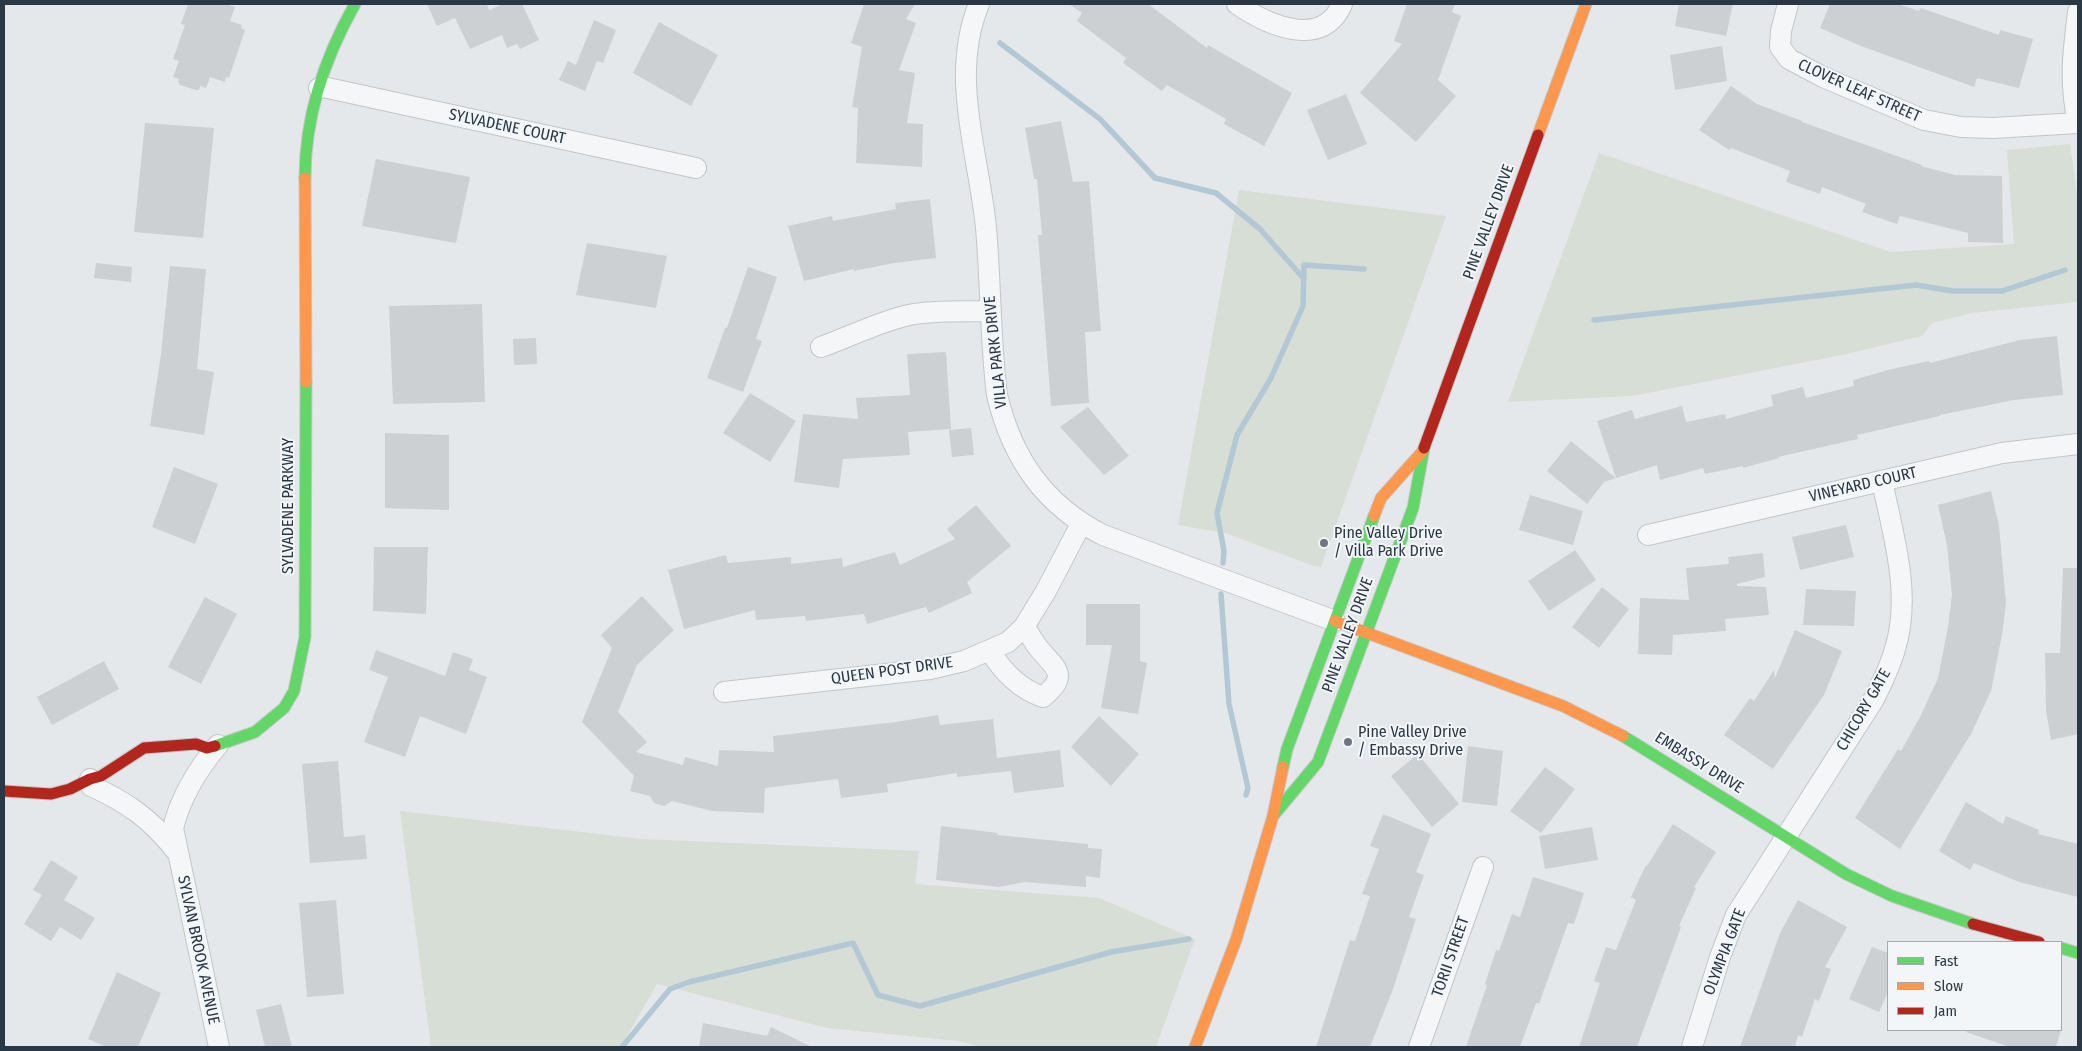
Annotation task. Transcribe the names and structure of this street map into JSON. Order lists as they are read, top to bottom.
{
  "streets": {
    "street": [
      "CLOVER LEAF STREET",
      "SYLVADENE COURT",
      "PINE VALLEY DRIVE",
      "VILLA PARK DRIVE",
      "VINEYARD COURT",
      "SYLVADENE PARKWAY",
      "QUEEN POST DRIVE",
      "CHICORY GATE",
      "EMBASSY DRIVE",
      "SYLVAN BROOK AVENUE",
      "OLYMPIA GATE",
      "TORII STREET"
    ]
  },
  "crossings": [
    ["SYLVADENE COURT", "SYLVADENE PARKWAY"],
    ["PINE VALLEY DRIVE", "VILLA PARK DRIVE"],
    ["PINE VALLEY DRIVE", "EMBASSY DRIVE"],
    ["VILLA PARK DRIVE", "QUEEN POST DRIVE"],
    ["VILLA PARK DRIVE", "EMBASSY DRIVE"],
    ["VINEYARD COURT", "CHICORY GATE"],
    ["SYLVADENE PARKWAY", "SYLVAN BROOK AVENUE"],
    ["CHICORY GATE", "EMBASSY DRIVE"],
    ["CHICORY GATE", "OLYMPIA GATE"],
    ["EMBASSY DRIVE", "OLYMPIA GATE"]
  ],
  "places": ["Pine Valley Drive / Villa Park Drive", "Pine Valley Drive / Embassy Drive"],
  "legend": ["Fast", "Slow", "Jam"]
}
